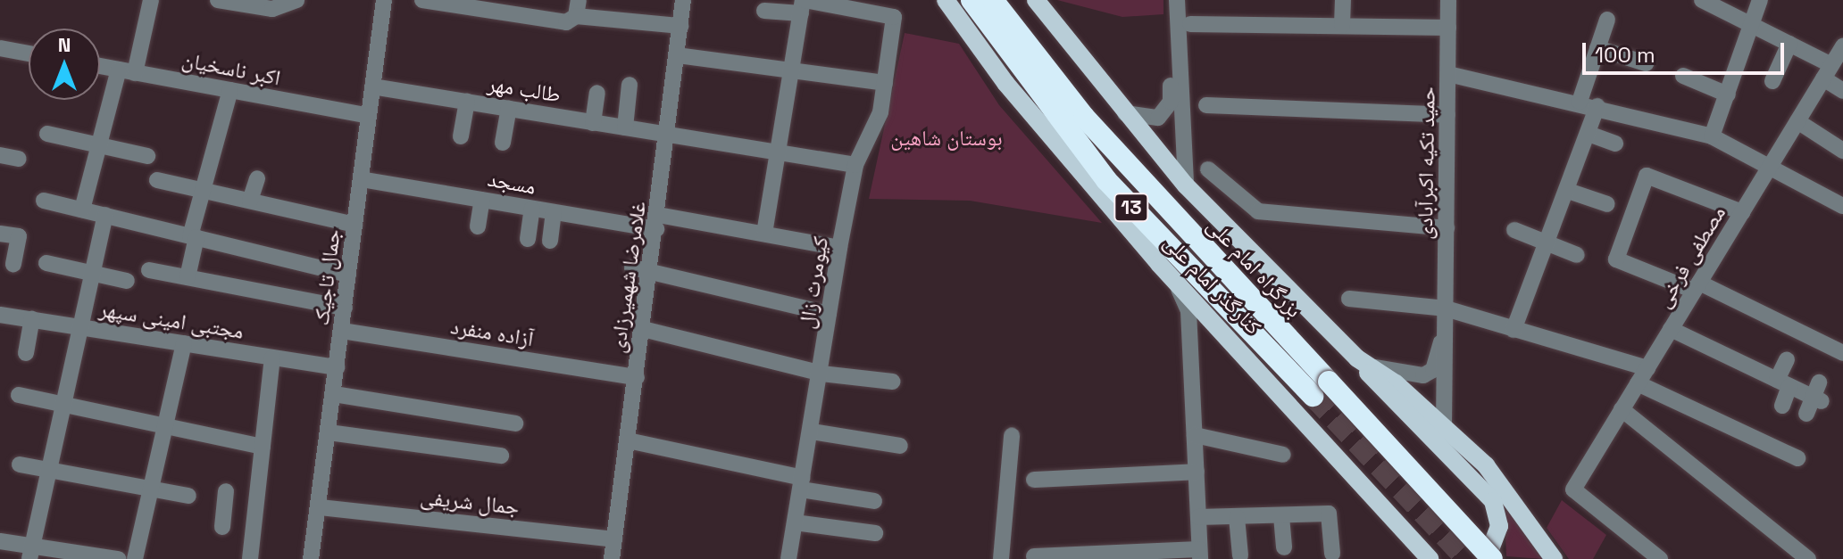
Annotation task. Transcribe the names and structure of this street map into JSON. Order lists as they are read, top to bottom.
{
  "streets": {
    "highway": ["13", "بزرگراه امام علی"],
    "main road": ["کنارگذر امام علی"],
    "street": [
      "اکبر ناسخیان",
      "طالب مهر",
      "حمید تکیه اکبرآبادی",
      "مسجد",
      "مصطفی فرخی",
      "جمال تاجیک",
      "غلامرضا شهمیرزادی",
      "کیومرث زال",
      "مجتبی امینی سپهر",
      "آزاده منفرد",
      "جمال شریفی"
    ]
  },
  "crossings": [
    ["اکبر ناسخیان", "جمال تاجیک"],
    ["طالب مهر", "جمال تاجیک"],
    ["طالب مهر", "غلامرضا شهمیرزادی"],
    ["طالب مهر", "کیومرث زال"],
    ["مسجد", "جمال تاجیک"],
    ["مسجد", "غلامرضا شهمیرزادی"],
    ["مسجد", "کیومرث زال"],
    ["13", "بزرگراه امام علی"],
    ["جمال تاجیک", "مجتبی امینی سپهر"],
    ["جمال تاجیک", "آزاده منفرد"],
    ["جمال تاجیک", "جمال شریفی"],
    ["غلامرضا شهمیرزادی", "آزاده منفرد"],
    ["غلامرضا شهمیرزادی", "جمال شریفی"]
  ],
  "parks": ["بوستان شاهین"],
  "scale_bar": "100 m",
  "north": "top"
}
